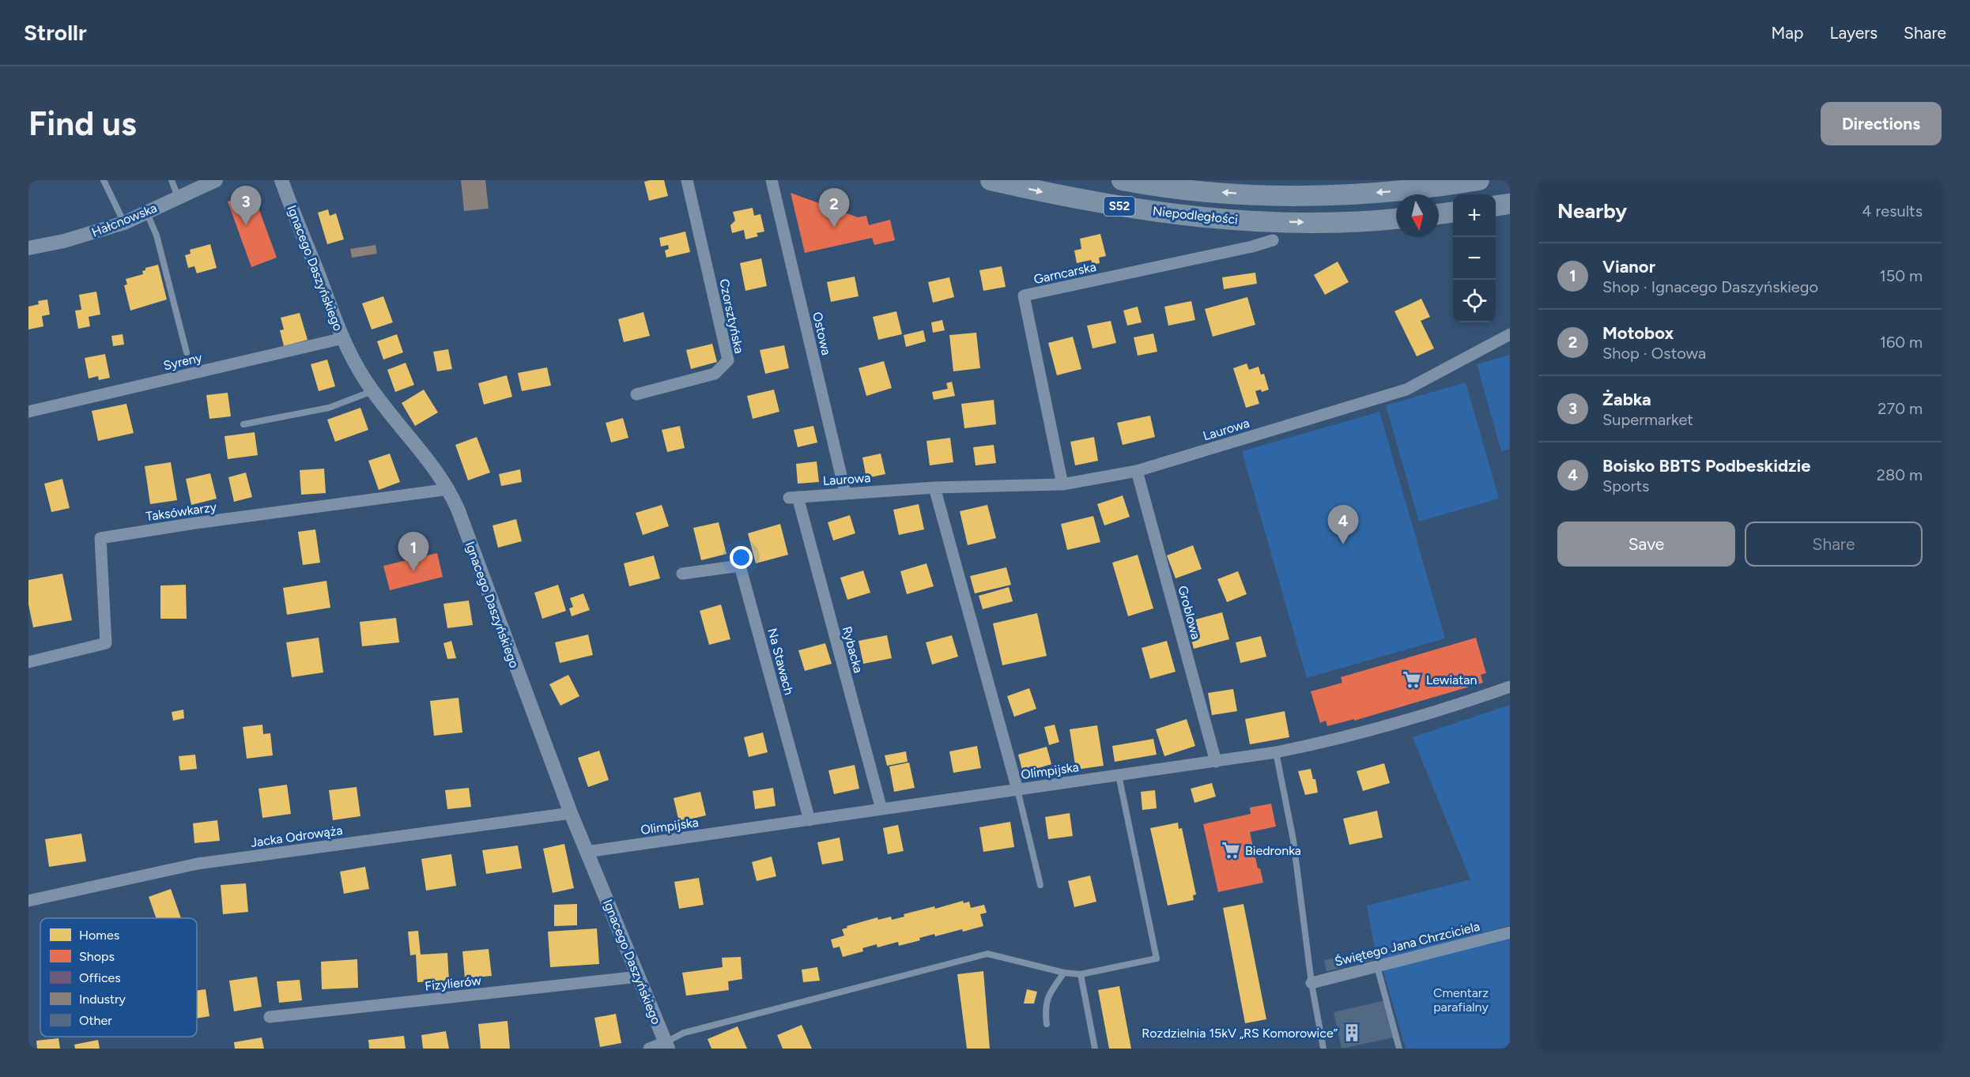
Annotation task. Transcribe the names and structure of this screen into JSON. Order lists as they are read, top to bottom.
{
  "streets": {
    "highway": ["S52", "Niepodległości"],
    "street": [
      "Hałcnowska",
      "Ignacego Daszyńskiego",
      "Garncarska",
      "Czorsztyńska",
      "Ostowa",
      "Syreny",
      "Laurowa",
      "Taksówkarzy",
      "Groblowa",
      "Rybacka",
      "Na Stawach",
      "Olimpijska",
      "Jacka Odrowąża",
      "Świętego Jana Chrzciciela",
      "Fizylierów"
    ]
  },
  "crossings": [
    ["Ignacego Daszyńskiego", "Syreny"],
    ["Ignacego Daszyńskiego", "Taksówkarzy"],
    ["Ignacego Daszyńskiego", "Olimpijska"],
    ["Ignacego Daszyńskiego", "Jacka Odrowąża"],
    ["Ignacego Daszyńskiego", "Fizylierów"],
    ["Garncarska", "Laurowa"],
    ["Ostowa", "Laurowa"],
    ["Laurowa", "Groblowa"],
    ["Laurowa", "Rybacka"],
    ["Groblowa", "Olimpijska"],
    ["Rybacka", "Olimpijska"],
    ["Na Stawach", "Olimpijska"]
  ],
  "parks": ["Cmentarz parafialny"],
  "places": {
    "supermarket": ["Lewiatan", "Biedronka"],
    "building": ["Rozdzielnia 15kV „RS Komorowice”"]
  },
  "legend": [
    "Homes",
    "Shops",
    "Offices",
    "Industry",
    "Other"
  ],
  "north": "bottom",
  "page": {
    "header": "Strollr",
    "nav": ["Map", "Layers", "Share"],
    "buttons": [
      "Directions",
      ["Save", "Share"]
    ],
    "title": "Find us",
    "heading": ["Nearby", "4 results"],
    "pins": [
      "3",
      "2",
      "4",
      "1"
    ],
    "map_buttons": ["+", "−"],
    "list": [
      {
        "mark": "1",
        "name": "Vianor",
        "note": "Shop · Ignacego Daszyńskiego",
        "value": "150 m"
      },
      {
        "mark": "2",
        "name": "Motobox",
        "note": "Shop · Ostowa",
        "value": "160 m"
      },
      {
        "mark": "3",
        "name": "Żabka",
        "note": "Supermarket",
        "value": "270 m"
      },
      {
        "mark": "4",
        "name": "Boisko BBTS Podbeskidzie",
        "note": "Sports",
        "value": "280 m"
      }
    ]
  }
}
